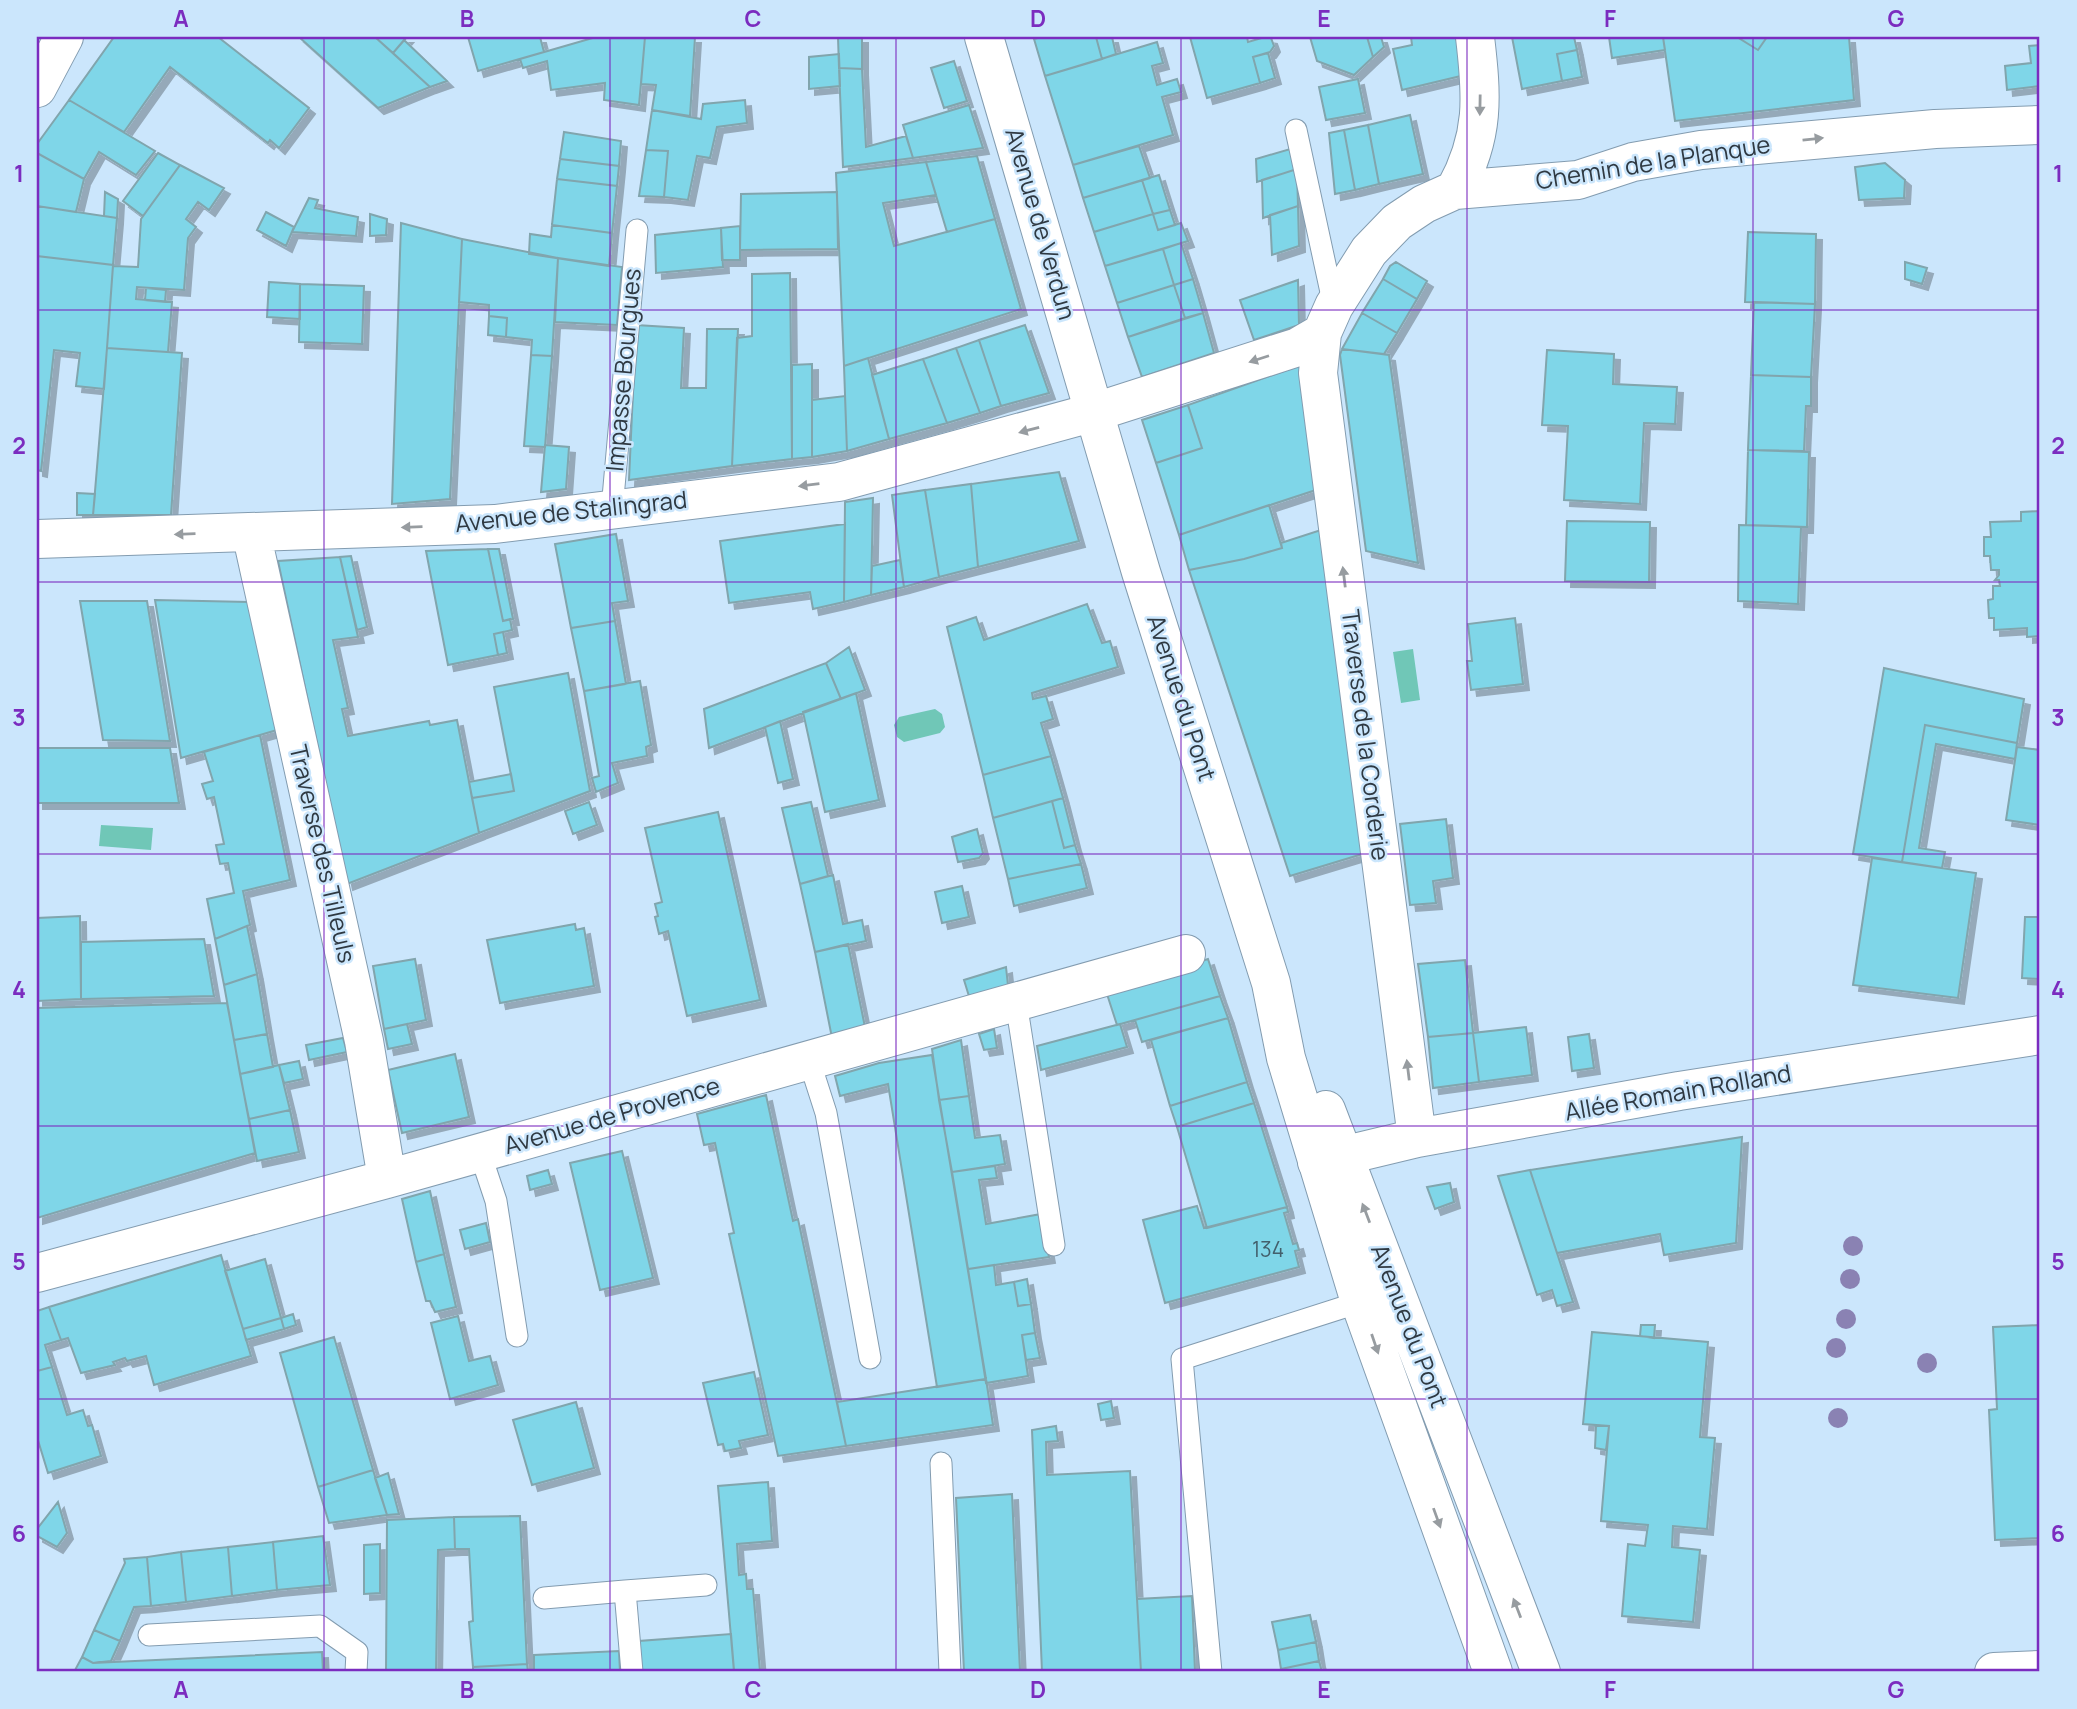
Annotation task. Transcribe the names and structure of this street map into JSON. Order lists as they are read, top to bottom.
{
  "streets": {
    "street": [
      "Chemin de la Planque",
      "Avenue de Verdun",
      "Avenue de Stalingrad",
      "Avenue du Pont",
      "Traverse de la Corderie",
      "Traverse des Tilleuls",
      "Allée Romain Rolland",
      "Avenue de Provence"
    ],
    "lane": ["Impasse Bourgues"]
  },
  "crossings": [
    ["Chemin de la Planque", "Avenue de Verdun"],
    ["Chemin de la Planque", "Avenue de Stalingrad"],
    ["Chemin de la Planque", "Avenue du Pont"],
    ["Chemin de la Planque", "Traverse de la Corderie"],
    ["Avenue de Verdun", "Avenue de Stalingrad"],
    ["Avenue de Verdun", "Avenue du Pont"],
    ["Impasse Bourgues", "Avenue de Stalingrad"],
    ["Avenue de Stalingrad", "Avenue du Pont"],
    ["Avenue de Stalingrad", "Traverse des Tilleuls"],
    ["Avenue du Pont", "Allée Romain Rolland"],
    ["Traverse de la Corderie", "Allée Romain Rolland"],
    ["Traverse des Tilleuls", "Avenue de Provence"]
  ],
  "one_way": ["Avenue de Stalingrad", "Traverse de la Corderie"],
  "house_numbers": ["134"],
  "grid": {
    "columns": [
      "A",
      "B",
      "C",
      "D",
      "E",
      "F",
      "G"
    ],
    "rows": [
      "1",
      "2",
      "3",
      "4",
      "5",
      "6"
    ]
  }
}
